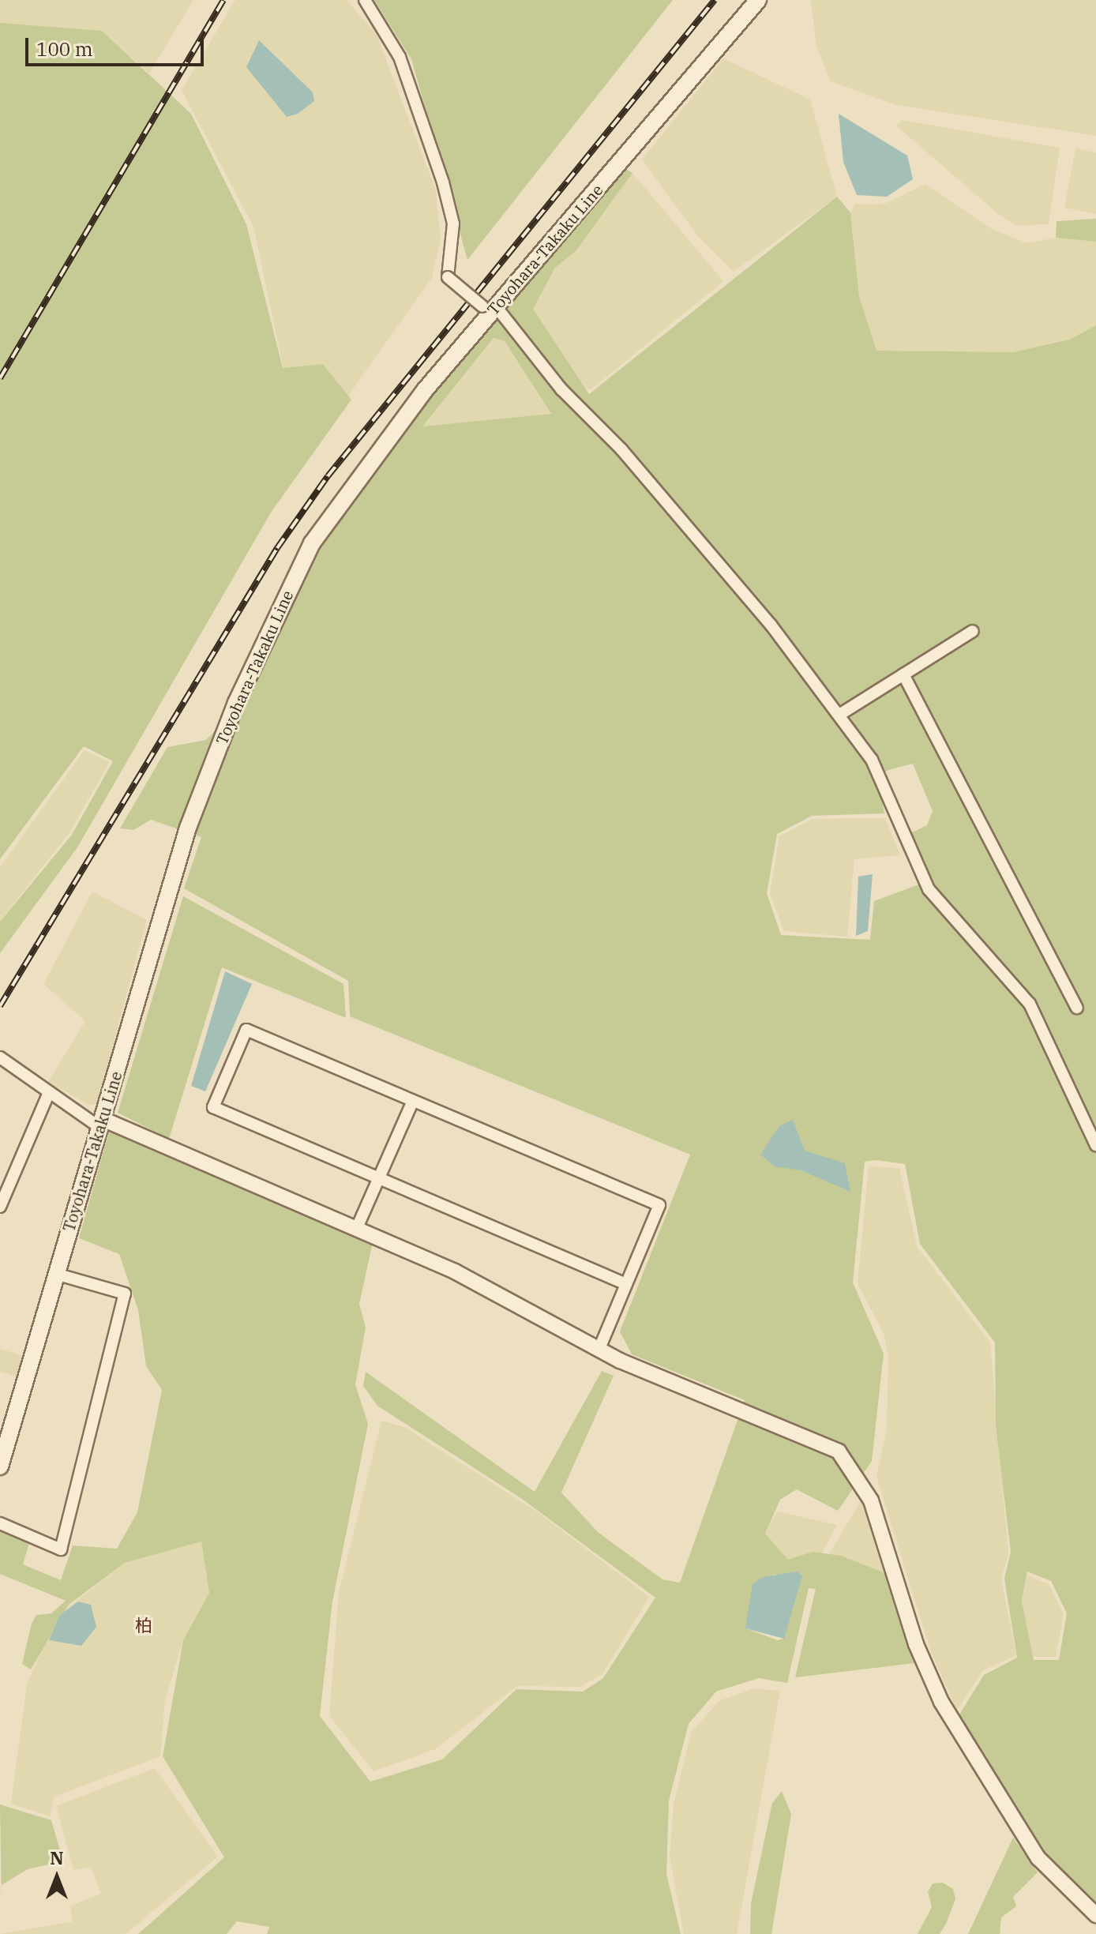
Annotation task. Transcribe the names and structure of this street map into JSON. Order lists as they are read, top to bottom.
{
  "streets": {
    "main road": ["Toyohara-Takaku Line"]
  },
  "districts": ["柏"],
  "scale_bar": "100 m",
  "north": "top"
}
